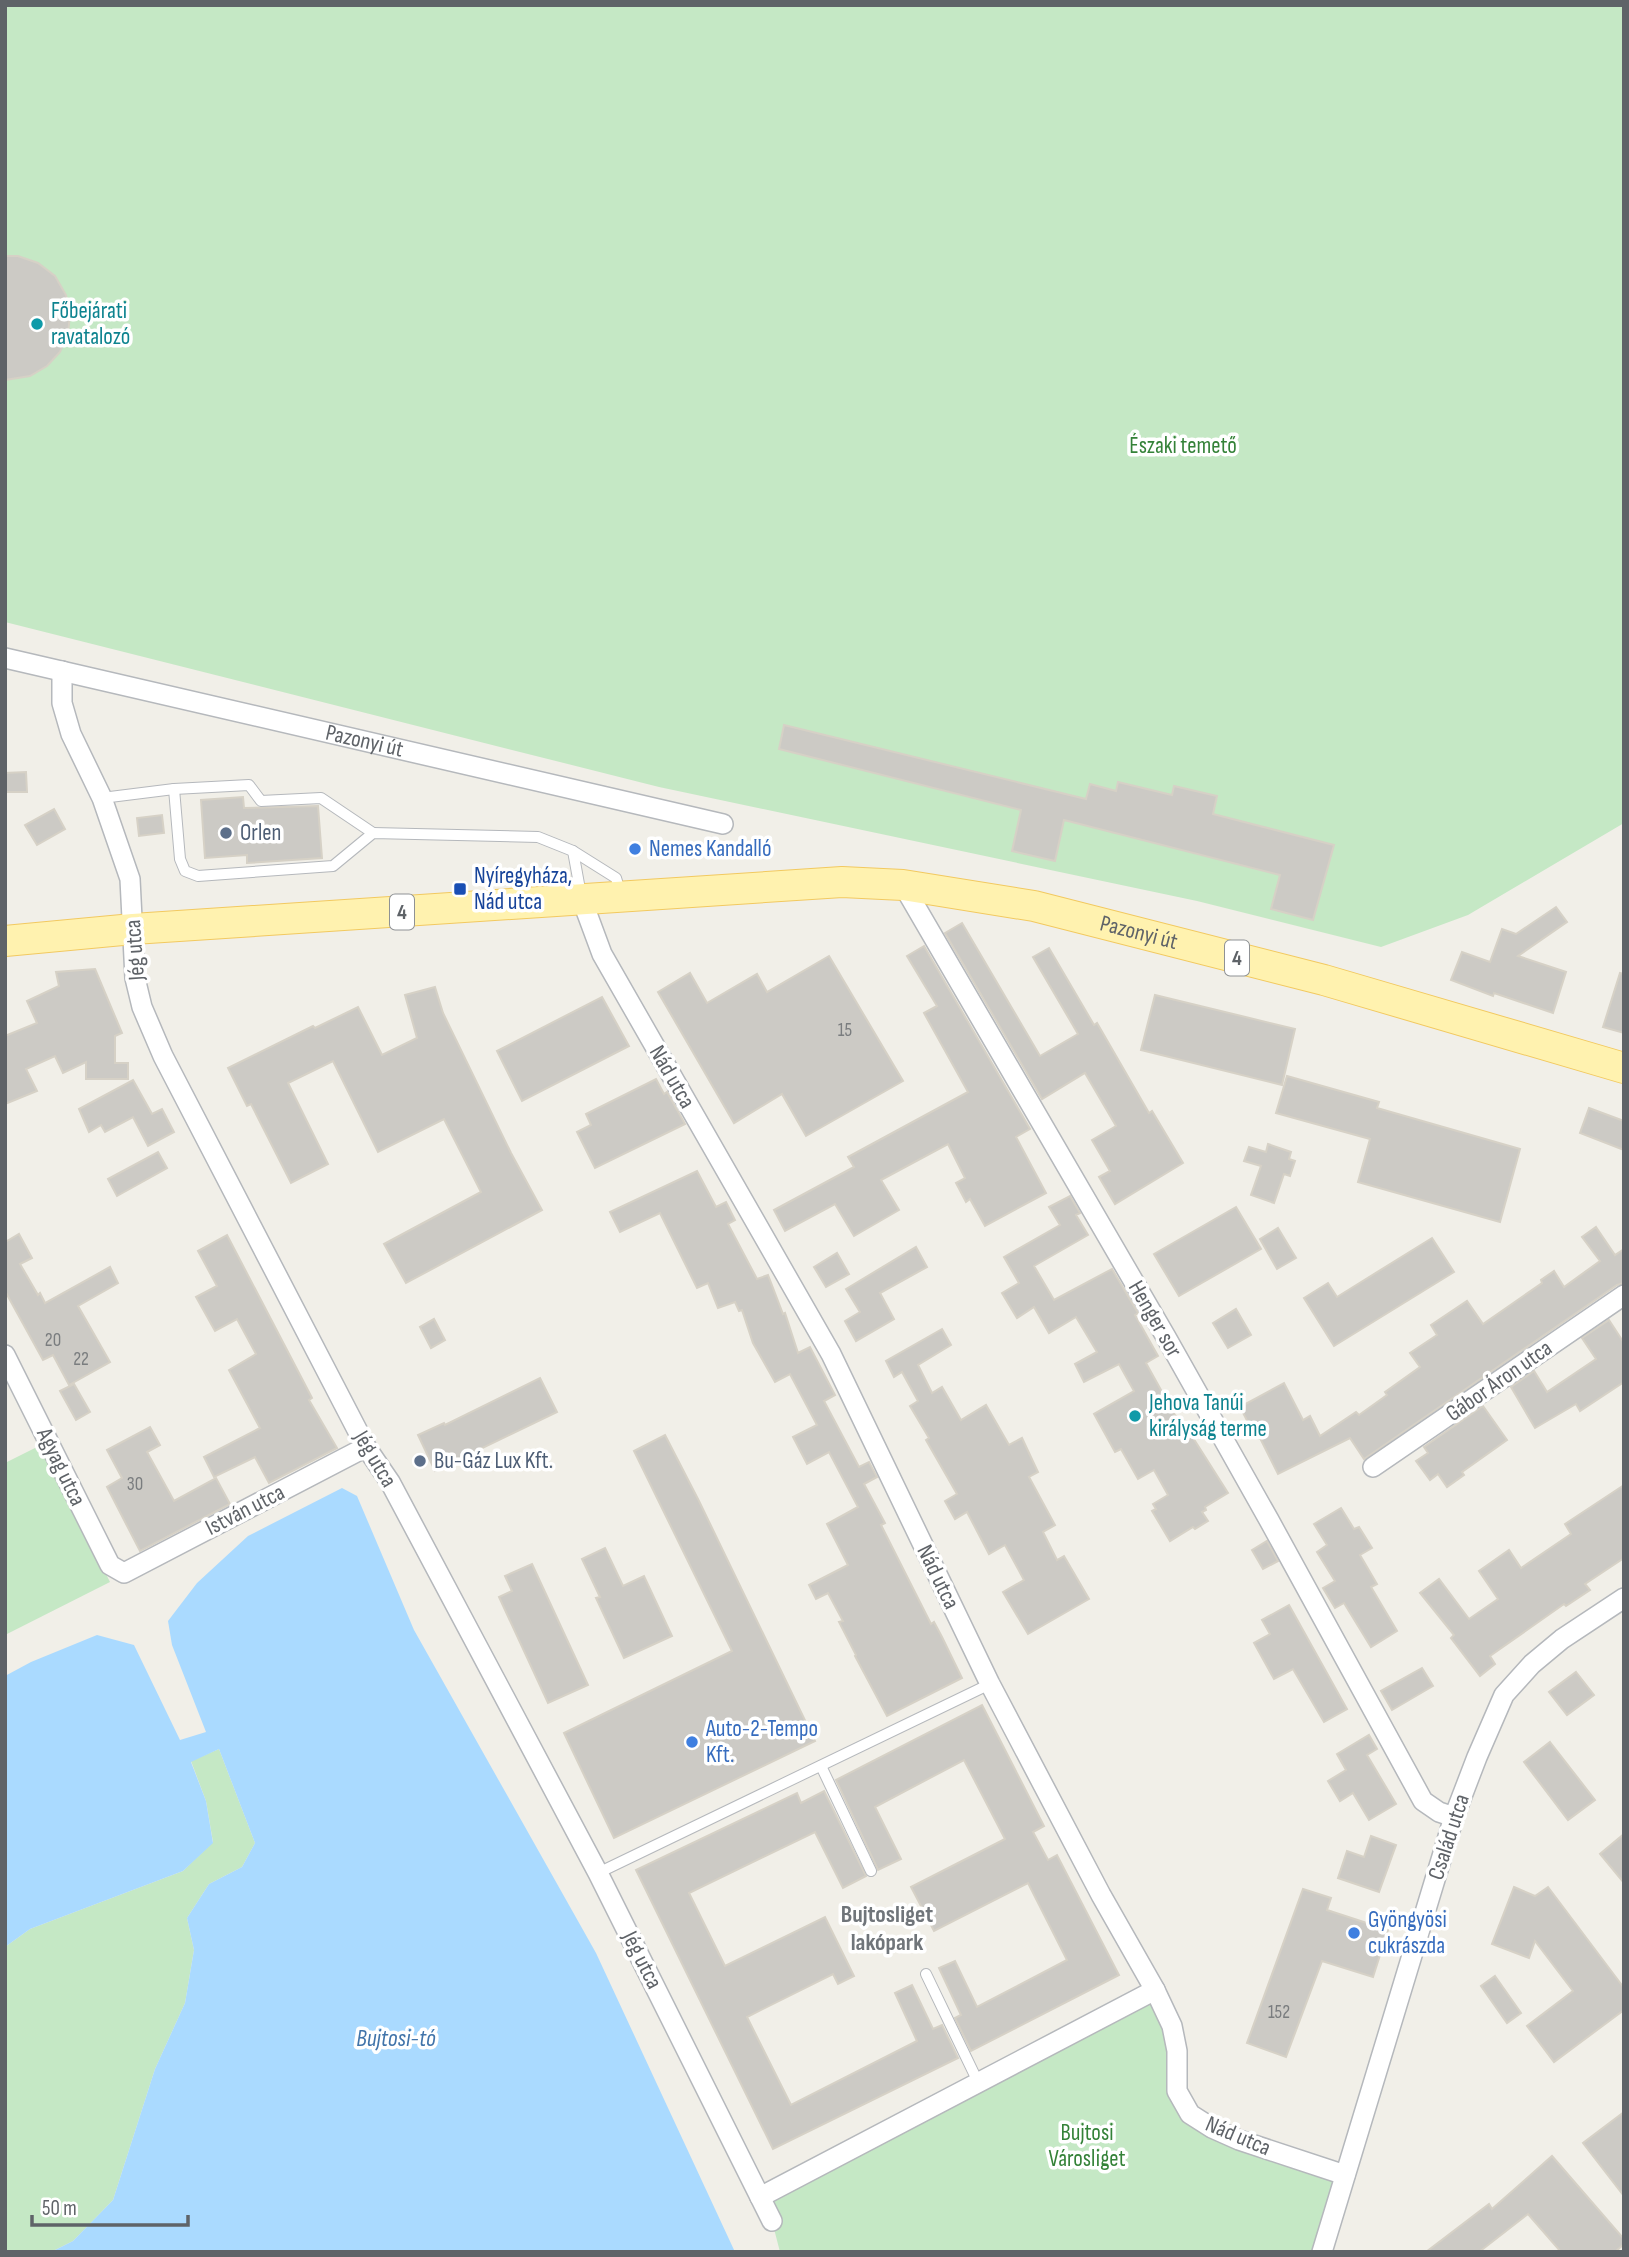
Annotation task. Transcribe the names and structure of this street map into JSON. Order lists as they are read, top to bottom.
{
  "streets": {
    "main road": ["Pazonyi út", "4"],
    "street": [
      "Jég utca",
      "Nád utca",
      "Henger sor",
      "Gábor Áron utca",
      "Agyag utca",
      "István utca",
      "Család utca"
    ]
  },
  "crossings": [
    ["Pazonyi út", "4"],
    ["Pazonyi út", "Jég utca"],
    ["Pazonyi út", "Henger sor"],
    ["4", "Jég utca"],
    ["4", "Nád utca"],
    ["Jég utca", "István utca"],
    ["Nád utca", "Család utca"],
    ["Henger sor", "Család utca"],
    ["Agyag utca", "István utca"]
  ],
  "districts": ["Bujtosliget lakópark"],
  "water": ["Bujtosi-tó"],
  "parks": ["Északi temető", "Bujtosi Városliget"],
  "places": {
    "other": [
      "Főbejárati ravatalozó",
      "Orlen",
      "Nemes Kandalló",
      "Jehova Tanúi királyság terme",
      "Bu-Gáz Lux Kft.",
      "Auto-2-Tempo Kft.",
      "Gyöngyösi cukrászda"
    ],
    "transit": ["Nyíregyháza, Nád utca"]
  },
  "house_numbers": [
    "15",
    "20",
    "22",
    "30",
    "152"
  ],
  "scale_bar": "50 m"
}
